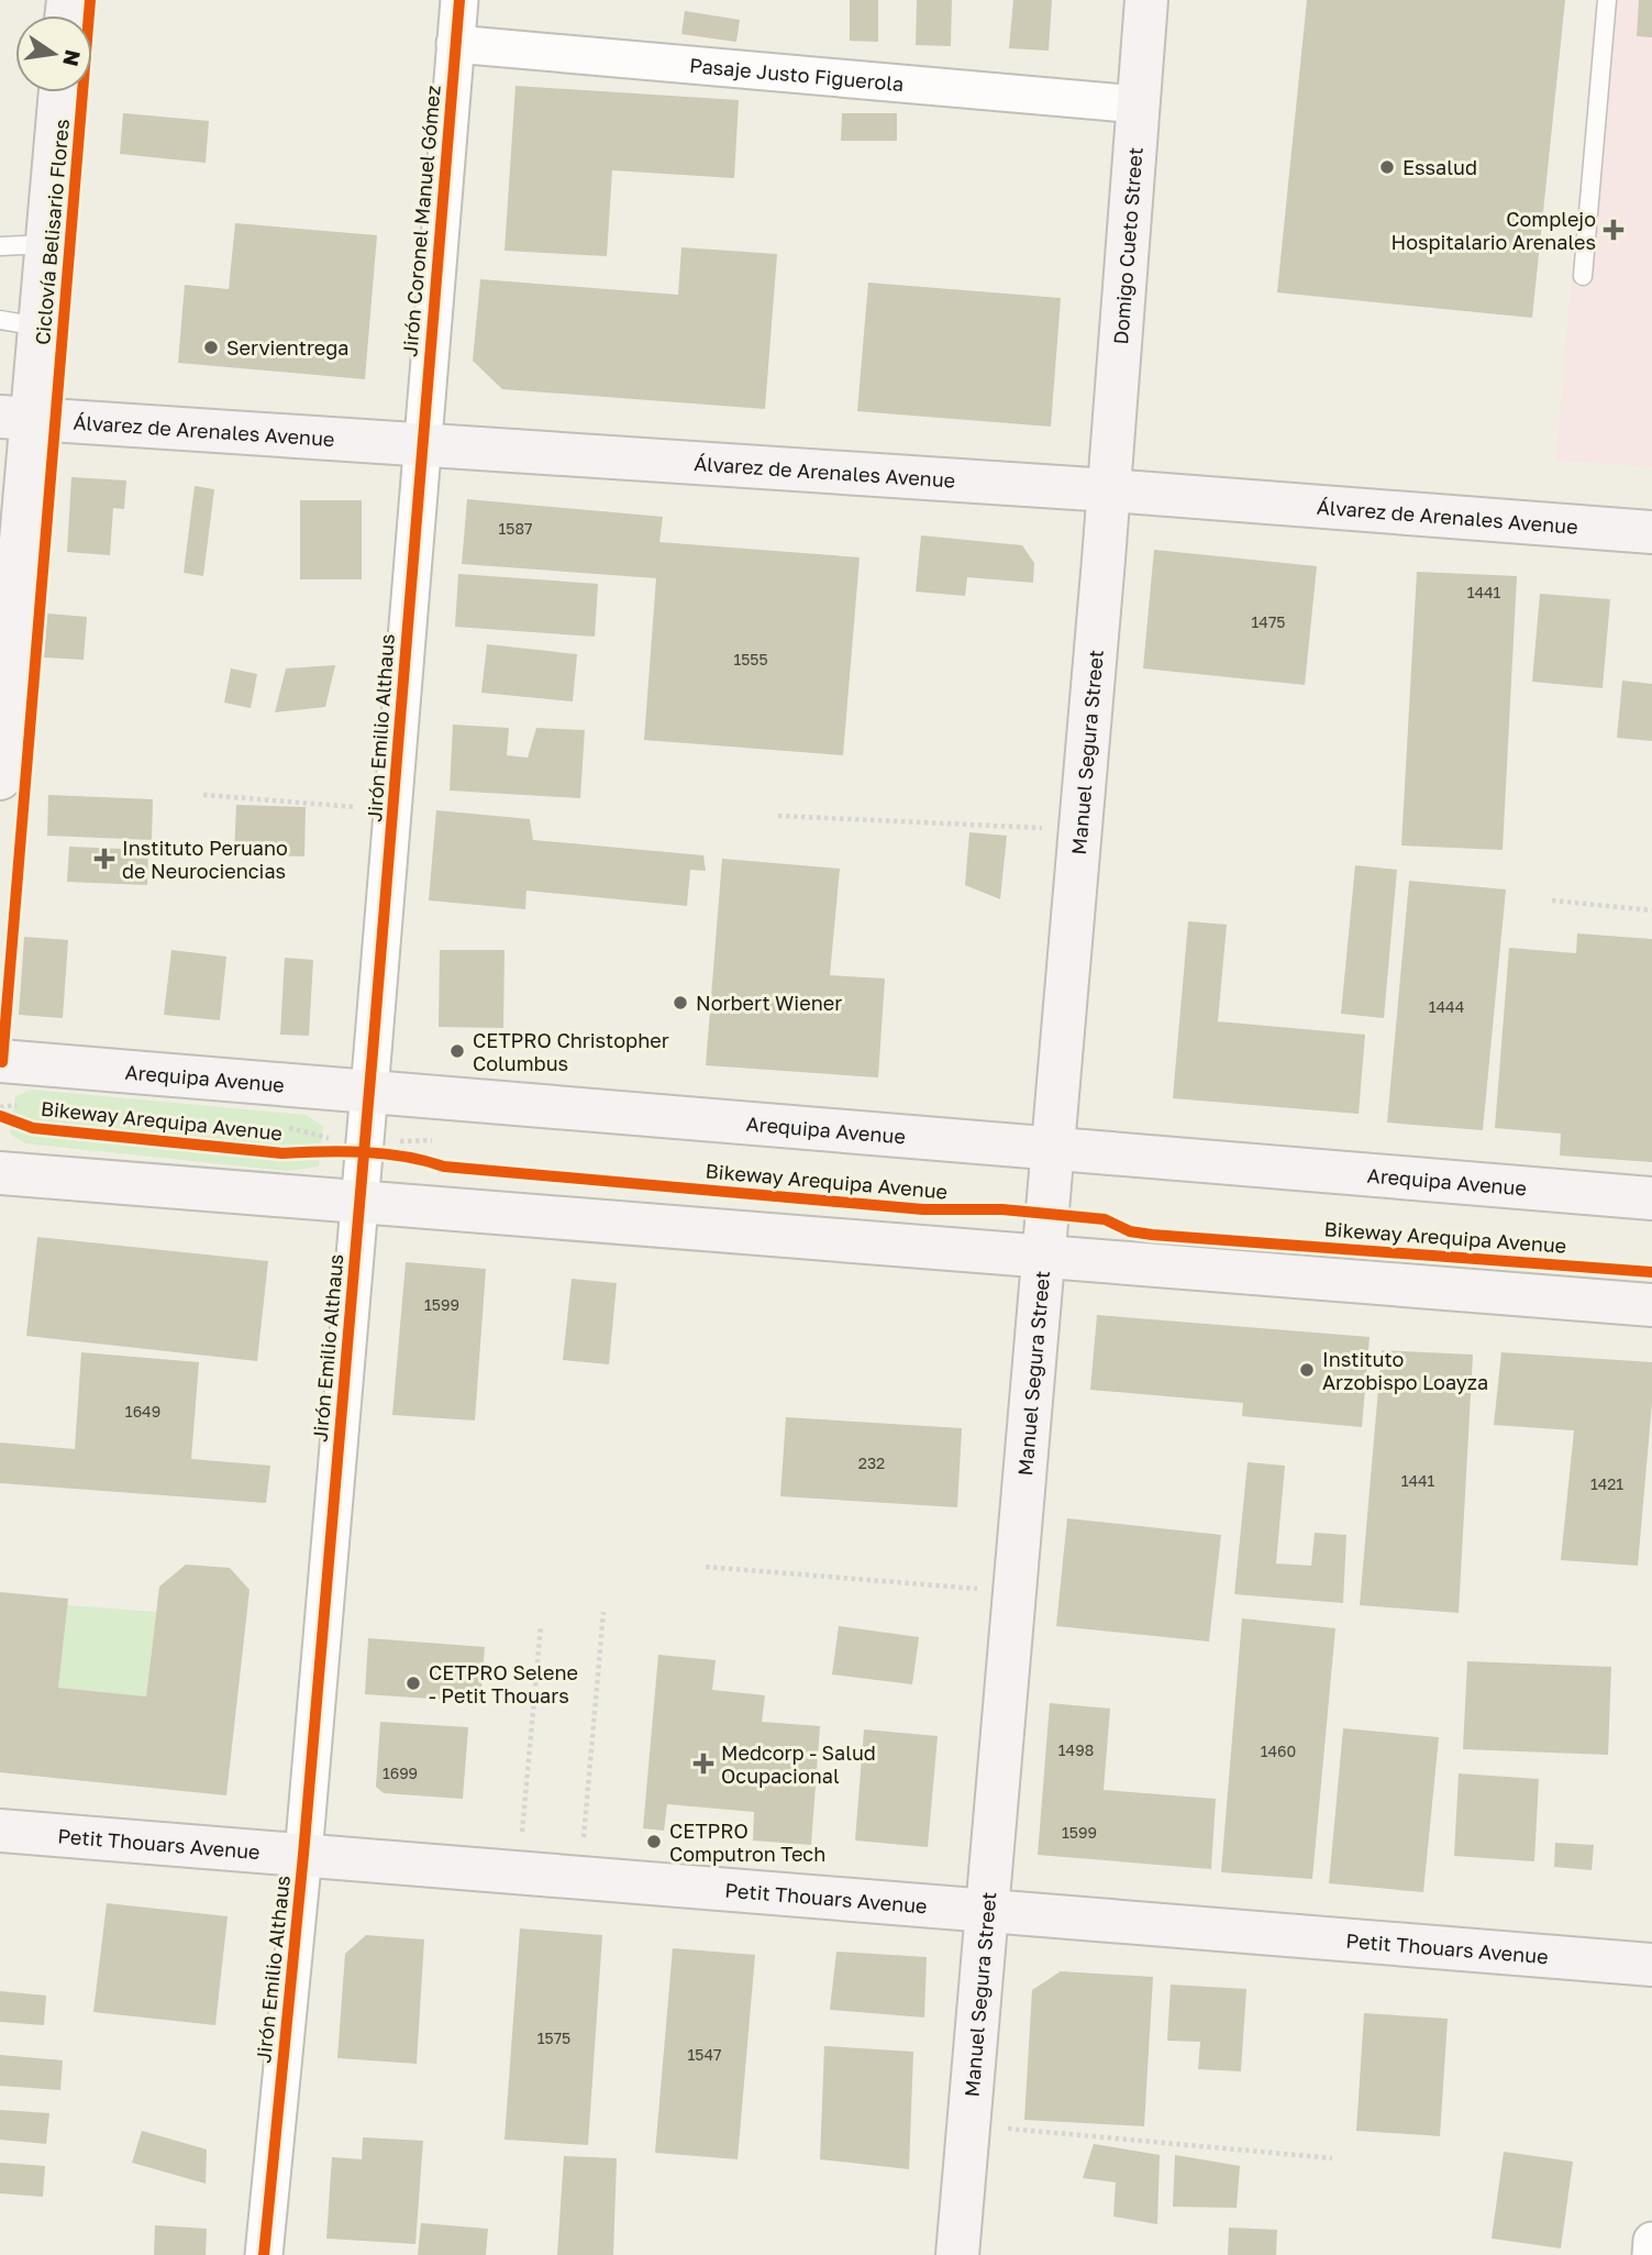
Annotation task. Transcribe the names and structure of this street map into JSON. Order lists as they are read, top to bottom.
{
  "streets": {
    "main road": [
      "Domigo Cueto Street",
      "Álvarez de Arenales Avenue",
      "Manuel Segura Street",
      "Arequipa Avenue",
      "Petit Thouars Avenue"
    ],
    "street": ["Pasaje Justo Figuerola", "Jirón Coronel Manuel Gómez", "Jirón Emilio Althaus"],
    "cycle path": ["Ciclovía Belisario Flores", "Bikeway Arequipa Avenue"]
  },
  "crossings": [
    ["Pasaje Justo Figuerola", "Jirón Coronel Manuel Gómez"],
    ["Pasaje Justo Figuerola", "Domigo Cueto Street"],
    ["Jirón Coronel Manuel Gómez", "Álvarez de Arenales Avenue"],
    ["Jirón Coronel Manuel Gómez", "Jirón Emilio Althaus"],
    ["Domigo Cueto Street", "Álvarez de Arenales Avenue"],
    ["Domigo Cueto Street", "Manuel Segura Street"],
    ["Álvarez de Arenales Avenue", "Jirón Emilio Althaus"],
    ["Álvarez de Arenales Avenue", "Manuel Segura Street"],
    ["Jirón Emilio Althaus", "Arequipa Avenue"],
    ["Jirón Emilio Althaus", "Petit Thouars Avenue"],
    ["Manuel Segura Street", "Arequipa Avenue"],
    ["Manuel Segura Street", "Petit Thouars Avenue"]
  ],
  "places": {
    "other": [
      "Essalud",
      "Servientrega",
      "Norbert Wiener",
      "CETPRO Christopher Columbus",
      "Instituto Arzobispo Loayza",
      "CETPRO Selene - Petit Thouars",
      "CETPRO Computron Tech"
    ],
    "health": ["Complejo Hospitalario Arenales", "Instituto Peruano de Neurociencias", "Medcorp - Salud Ocupacional"]
  },
  "house_numbers": [
    "1587",
    "1441",
    "1475",
    "1555",
    "1444",
    "1599",
    "1649",
    "232",
    "1441",
    "1421",
    "1498",
    "1460",
    "1699",
    "1599",
    "1575",
    "1547"
  ],
  "north": "right"
}
